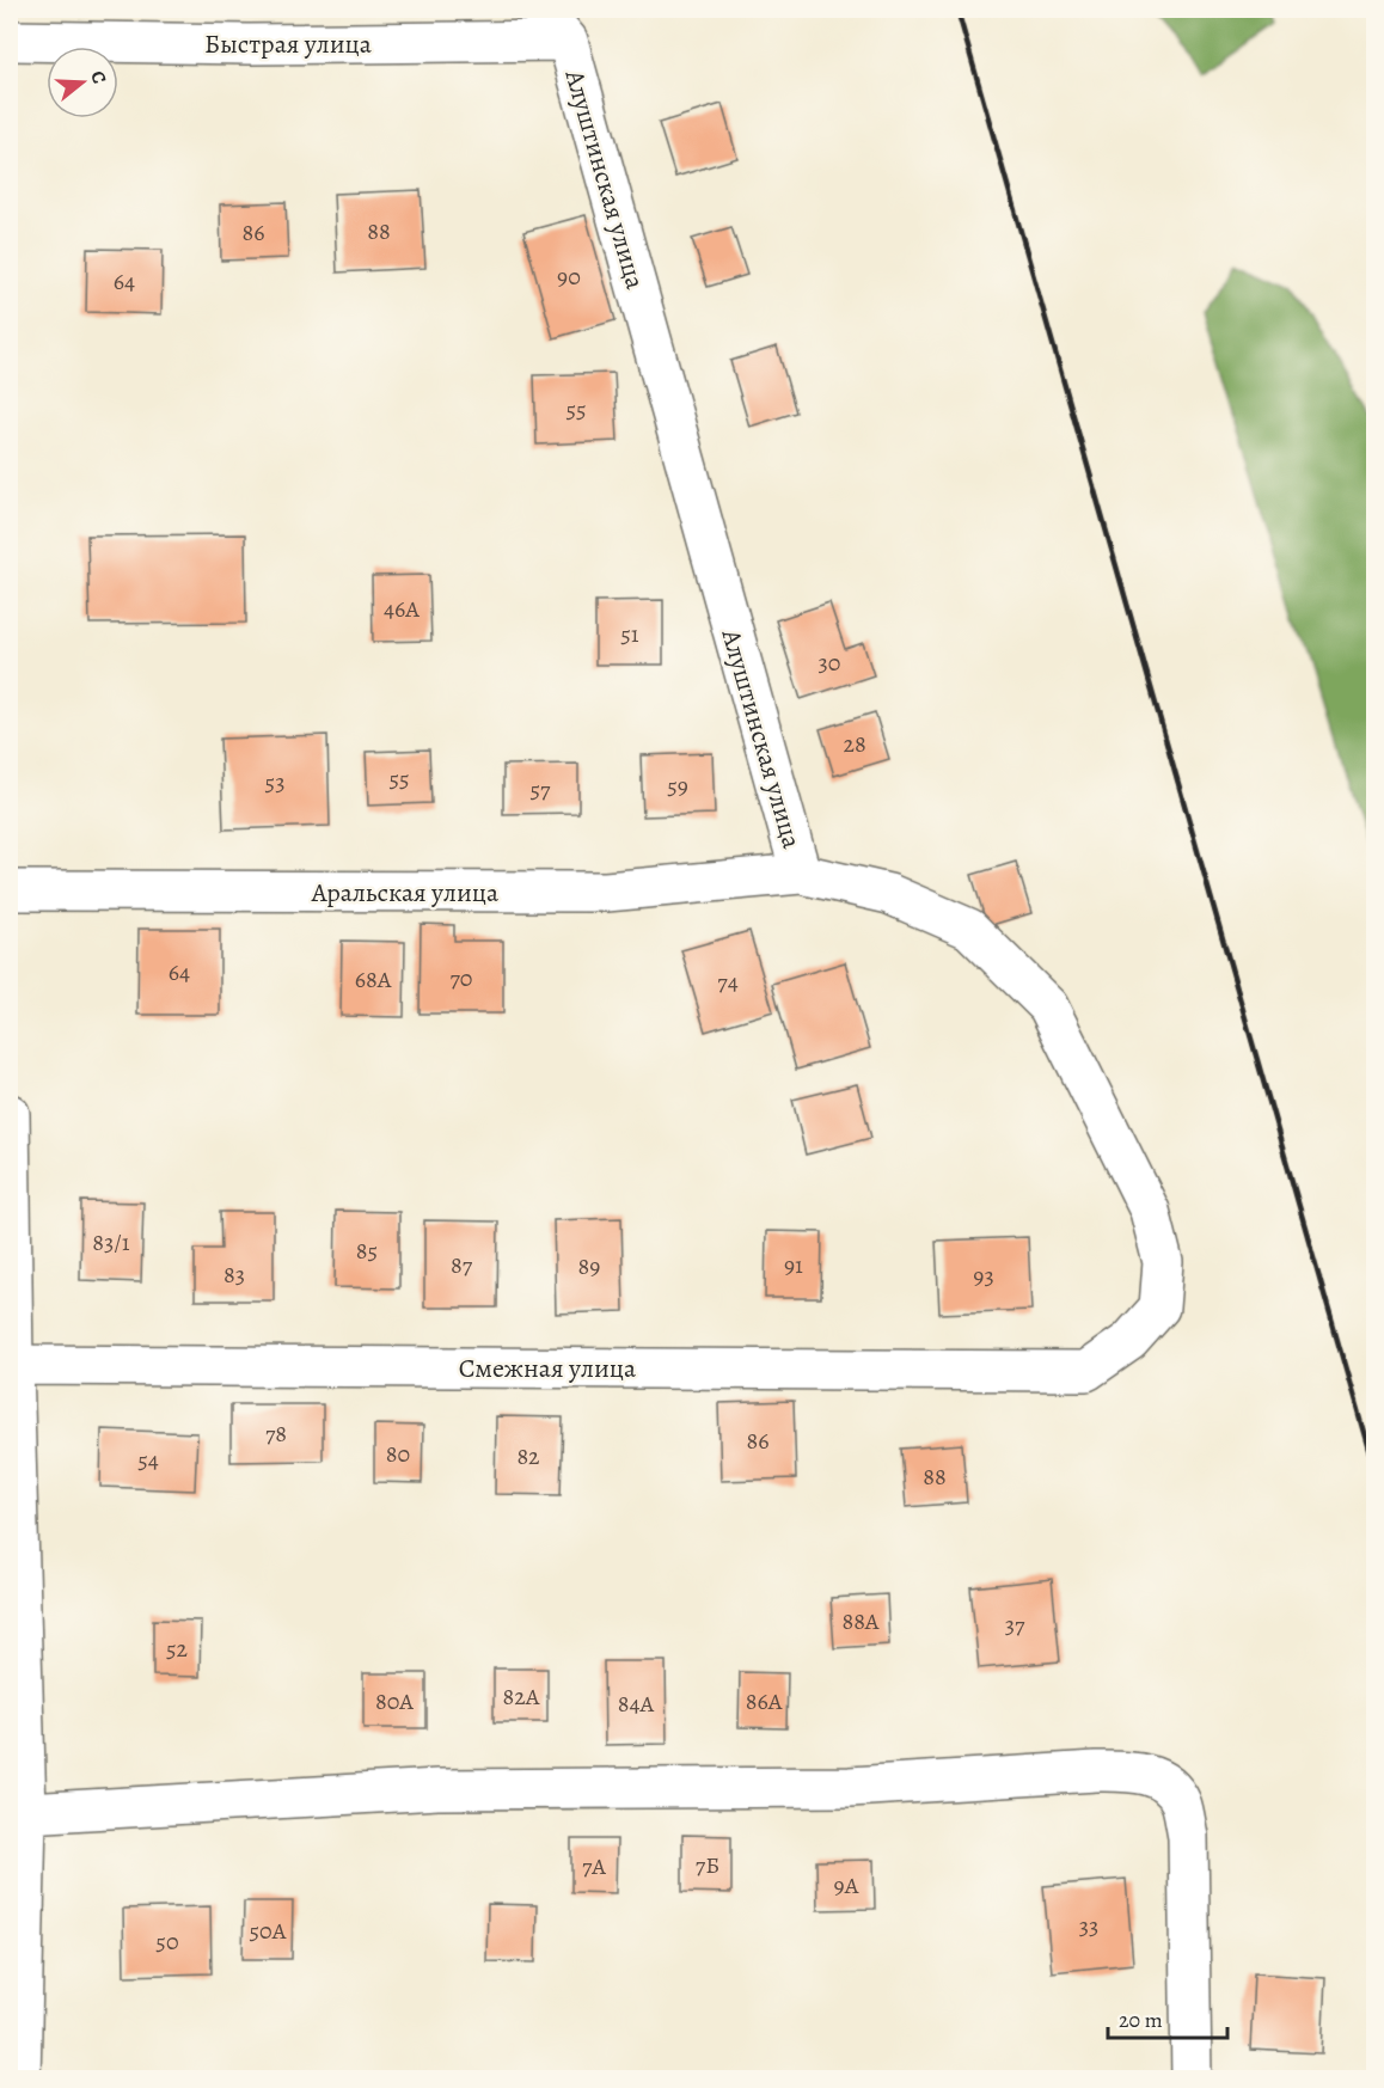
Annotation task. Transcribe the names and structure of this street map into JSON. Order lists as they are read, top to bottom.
{
  "streets": {
    "street": [
      "Быстрая улица",
      "Алуштинская улица",
      "Аральская улица",
      "Смежная улица"
    ]
  },
  "crossings": [
    ["Быстрая улица", "Алуштинская улица"],
    ["Алуштинская улица", "Аральская улица"],
    ["Алуштинская улица", "Смежная улица"]
  ],
  "house_numbers": [
    "88",
    "86",
    "90",
    "64",
    "55",
    "46А",
    "51",
    "30",
    "28",
    "55",
    "53",
    "59",
    "57",
    "64",
    "70",
    "68А",
    "74",
    "83/1",
    "85",
    "87",
    "91",
    "89",
    "83",
    "93",
    "78",
    "86",
    "80",
    "82",
    "54",
    "88",
    "88А",
    "37",
    "52",
    "82А",
    "80А",
    "86А",
    "84А",
    "7Б",
    "7А",
    "9А",
    "33",
    "50А",
    "50"
  ],
  "scale_bar": "20 m",
  "north": "right"
}
